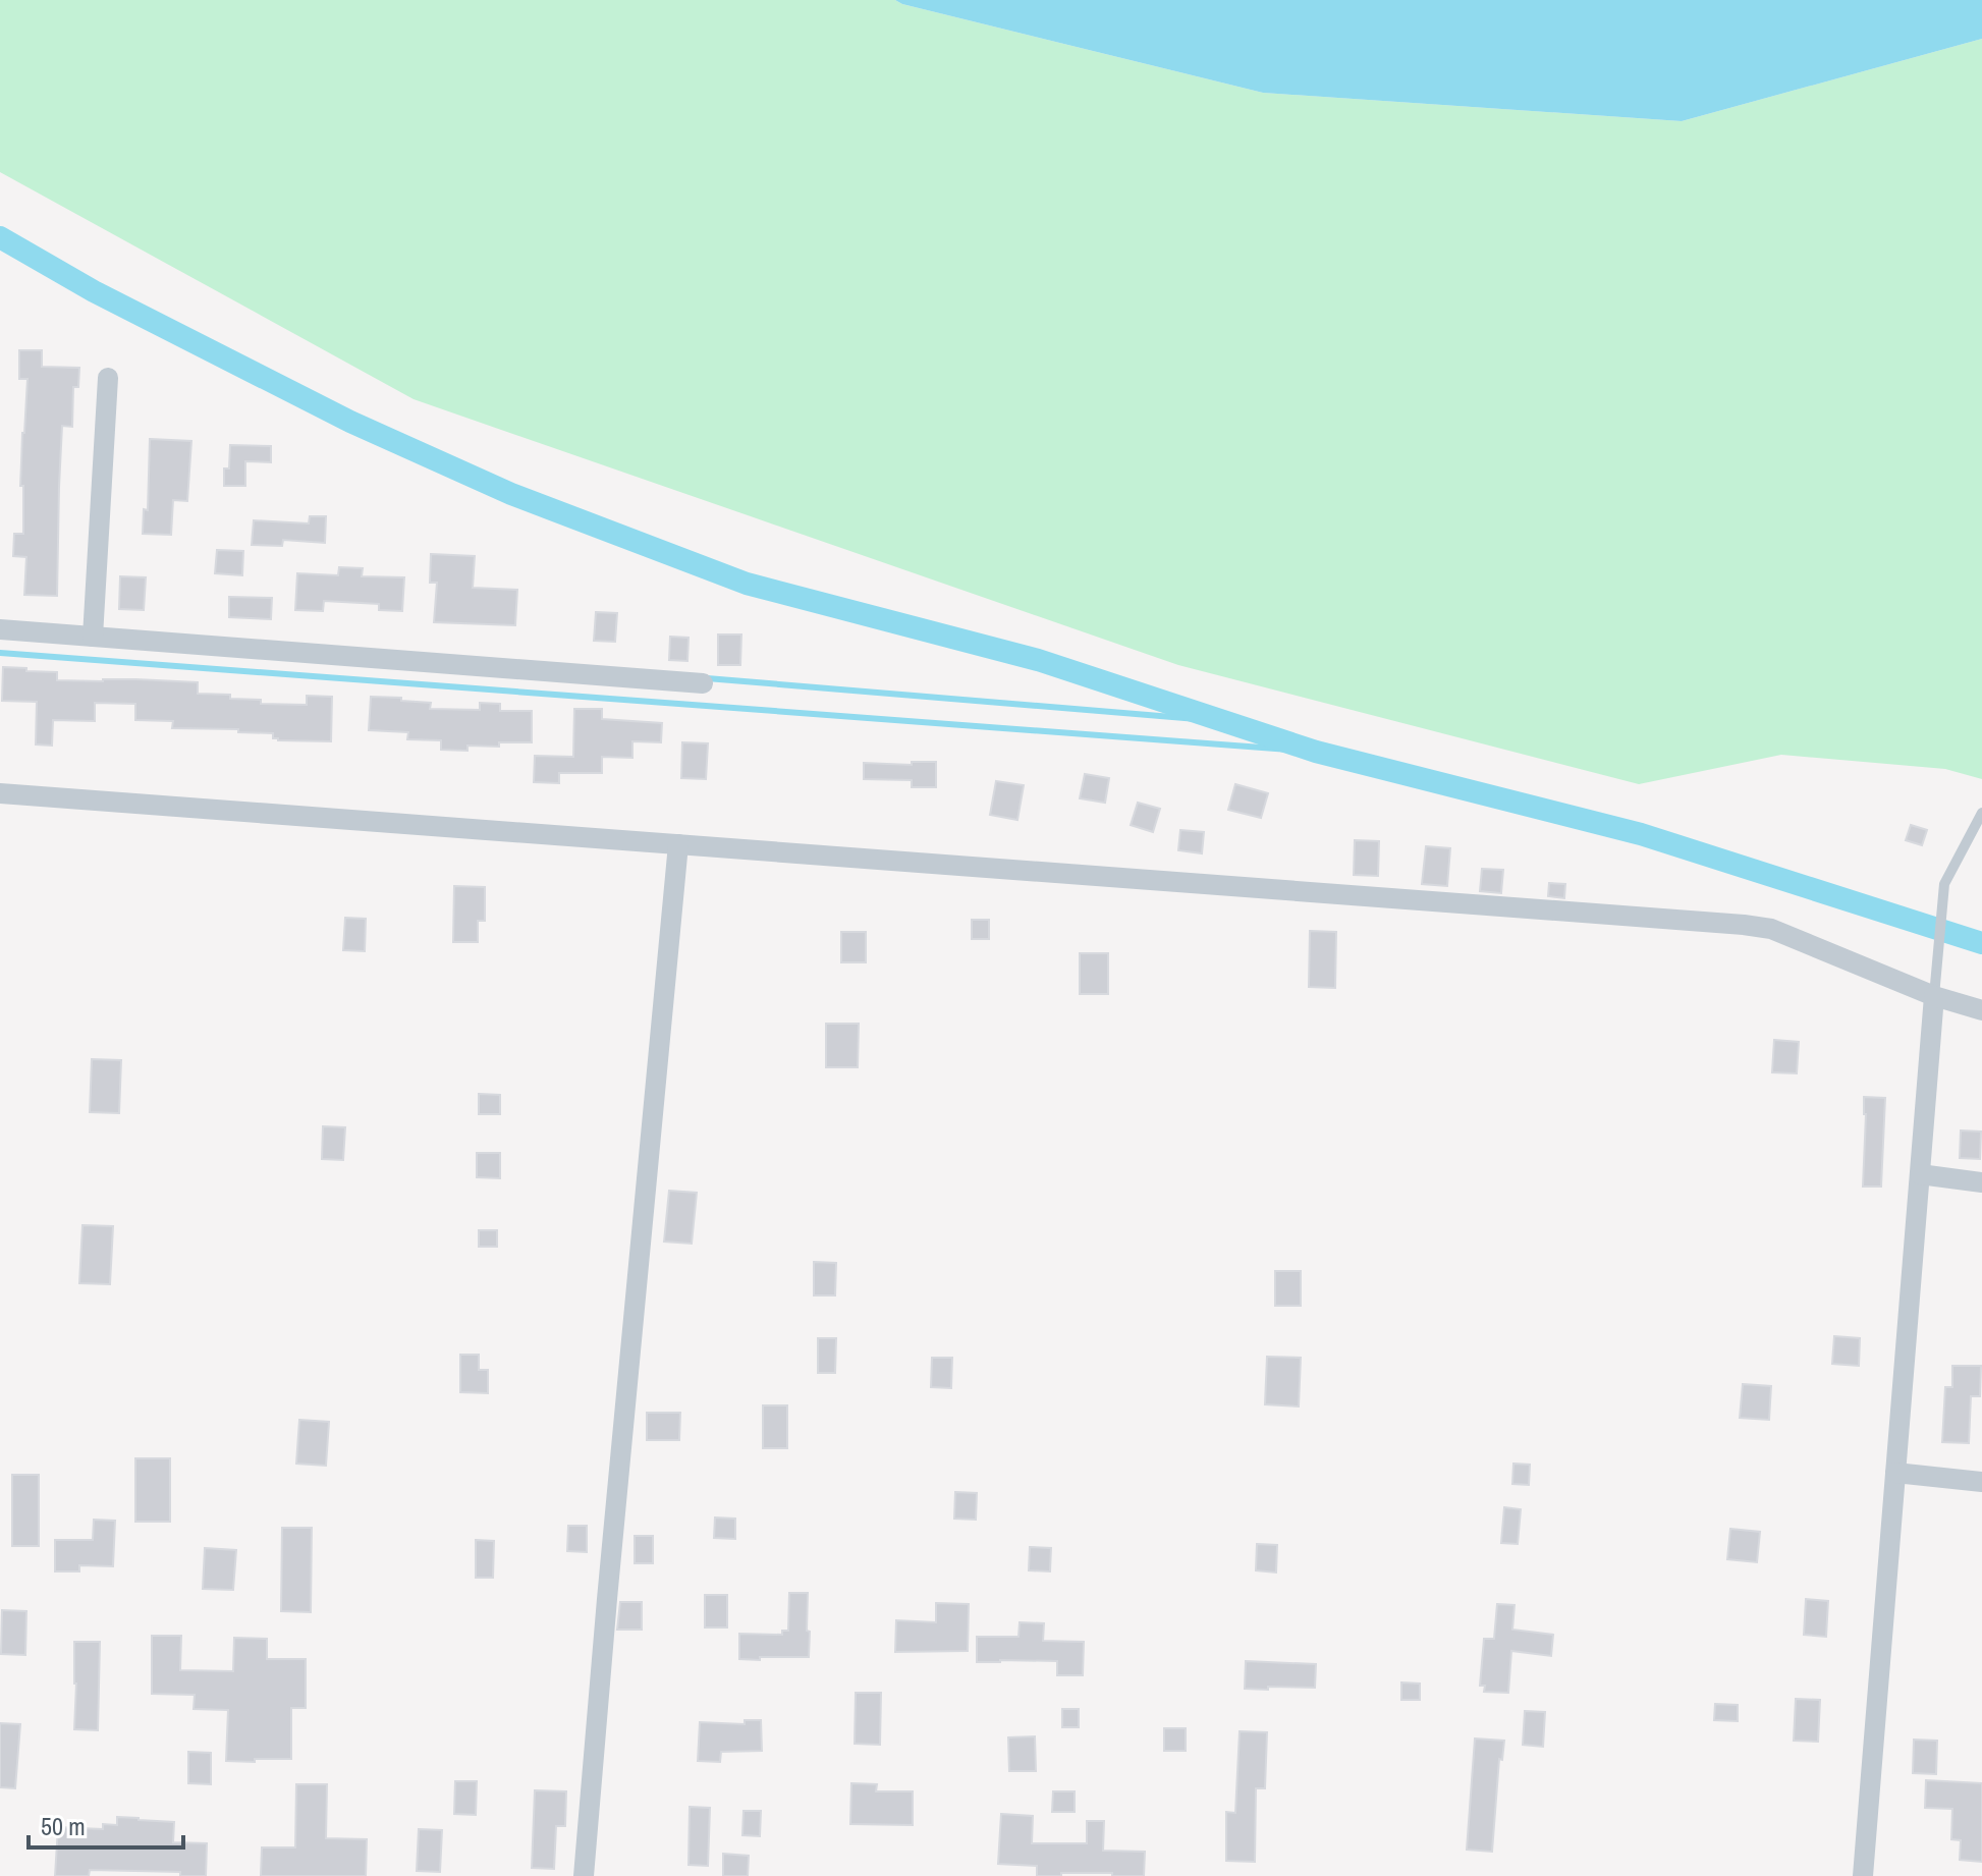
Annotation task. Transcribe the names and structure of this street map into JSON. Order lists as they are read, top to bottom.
{
  "scale_bar": "50 m"
}
